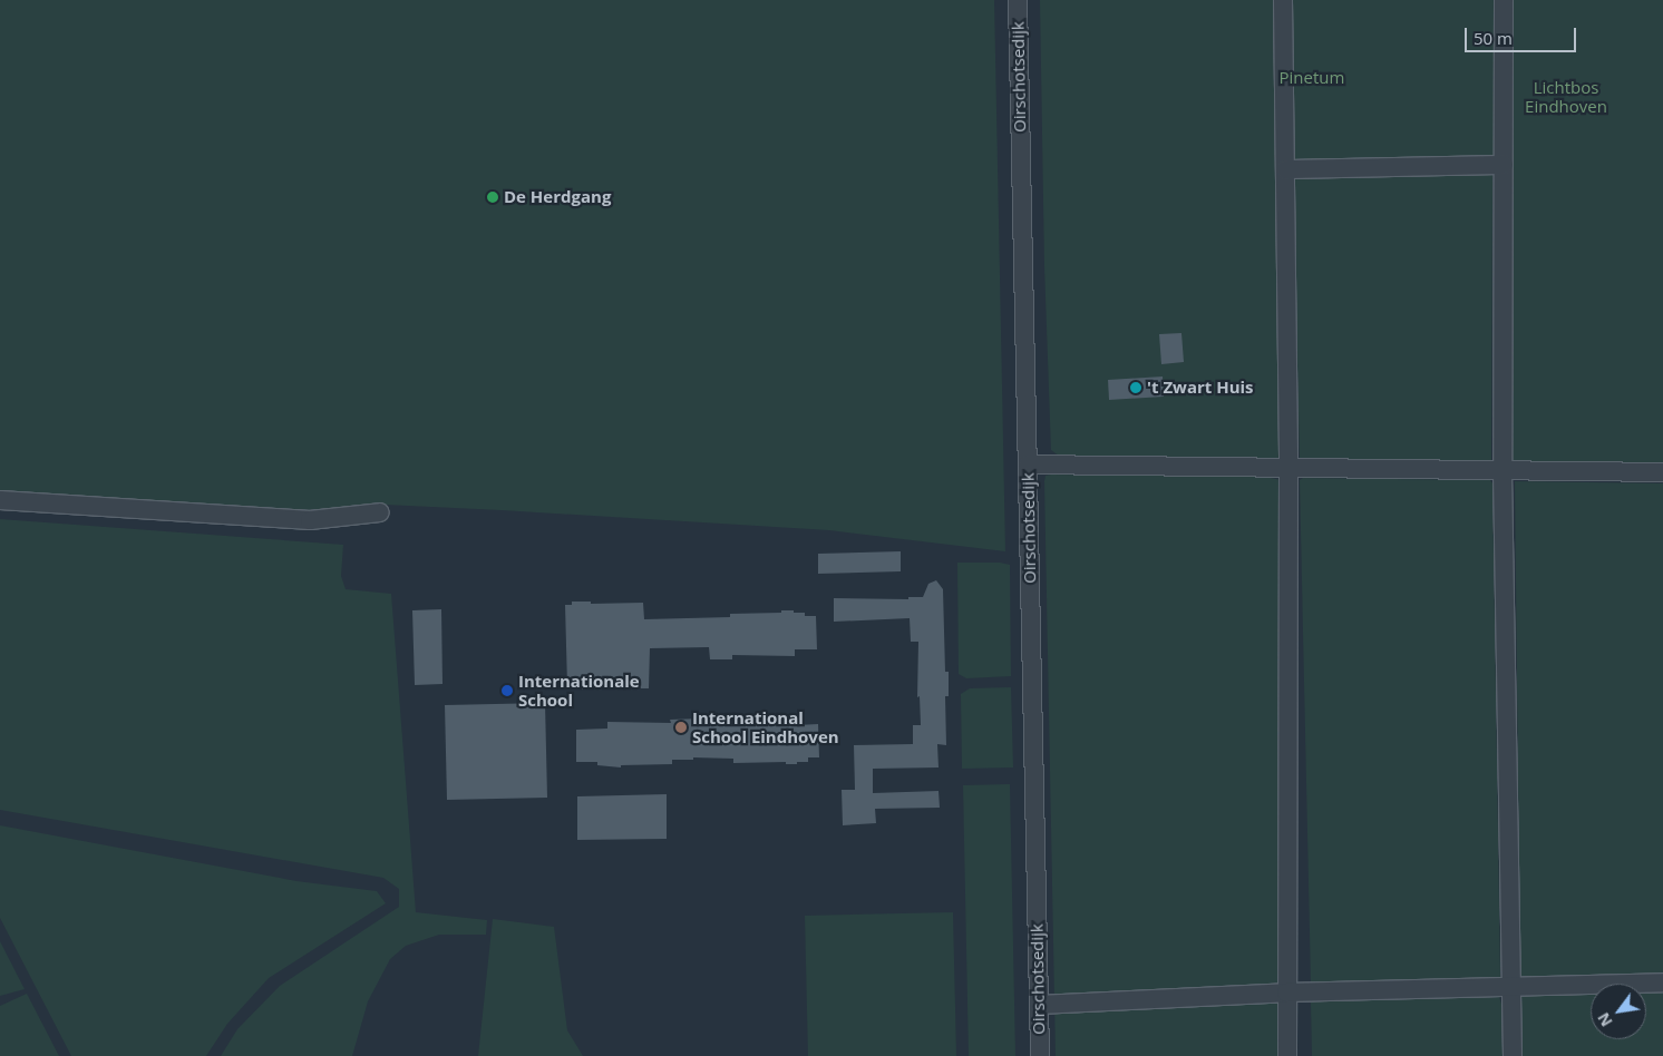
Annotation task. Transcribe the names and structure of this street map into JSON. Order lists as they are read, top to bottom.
{
  "streets": {
    "street": ["Oirschotsedijk"]
  },
  "parks": ["Pinetum", "Lichtbos Eindhoven"],
  "places": [
    "De Herdgang",
    "'t Zwart Huis",
    "Internationale School",
    "International School Eindhoven"
  ],
  "scale_bar": "50 m",
  "north": "bottom left"
}
